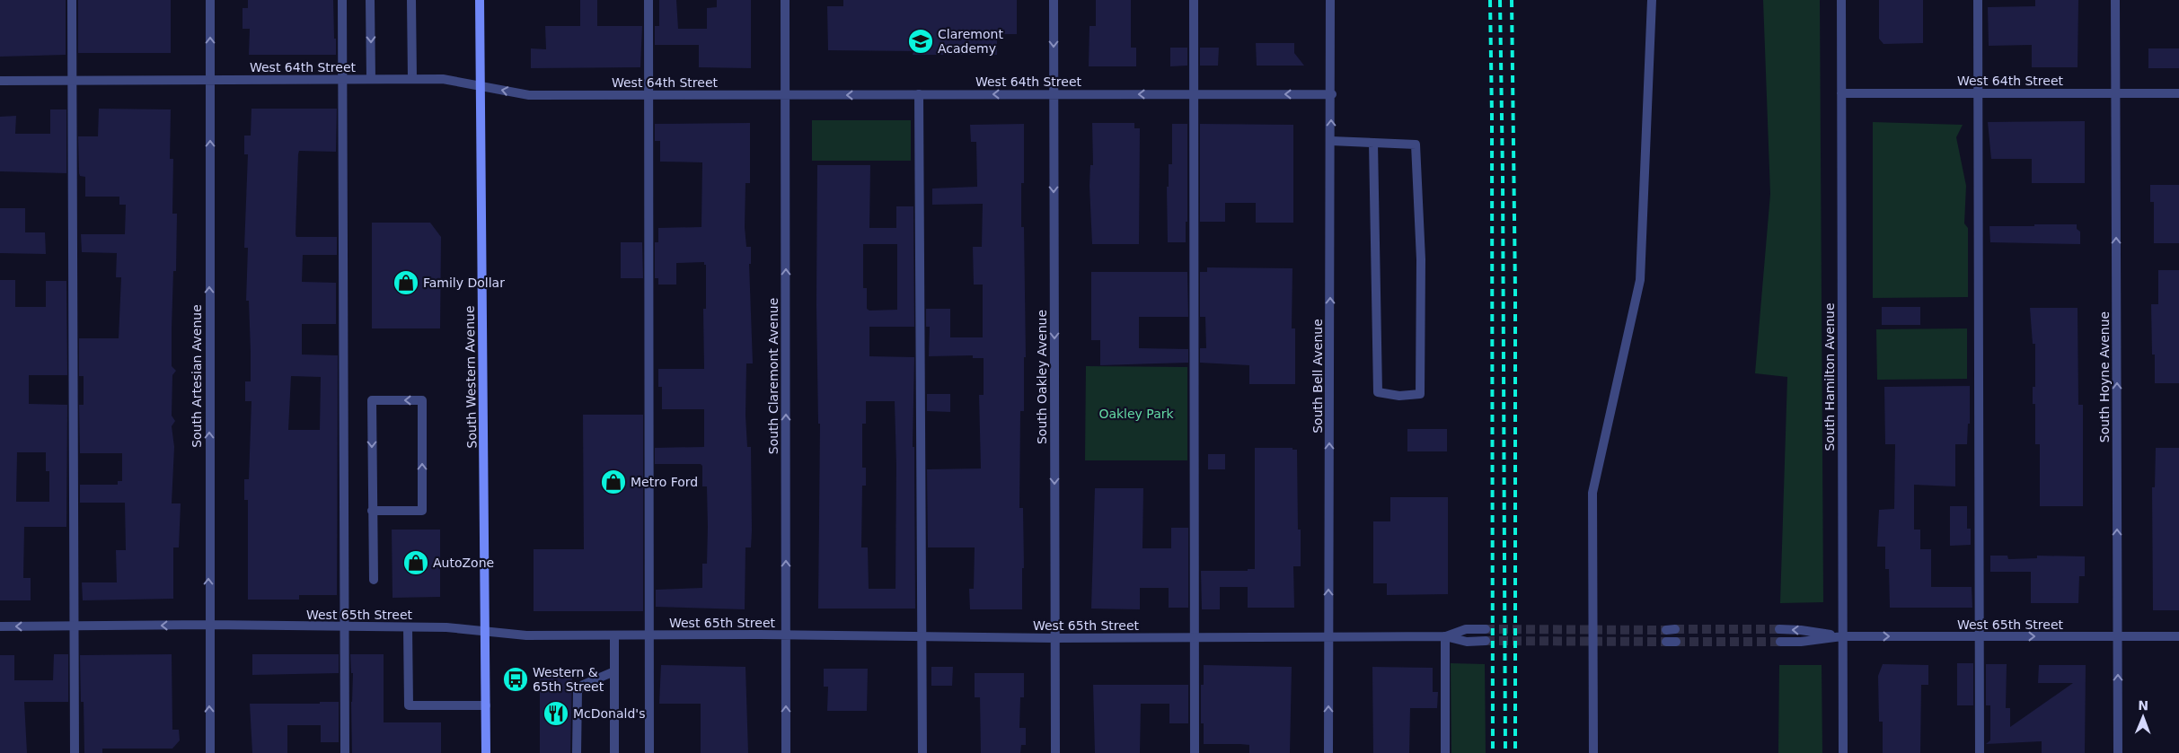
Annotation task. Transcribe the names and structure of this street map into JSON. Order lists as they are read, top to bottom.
{
  "streets": {
    "main road": ["South Western Avenue"],
    "street": [
      "West 64th Street",
      "South Artesian Avenue",
      "South Claremont Avenue",
      "South Bell Avenue",
      "South Oakley Avenue",
      "South Hamilton Avenue",
      "South Hoyne Avenue",
      "West 65th Street"
    ]
  },
  "crossings": [
    ["West 64th Street", "South Artesian Avenue"],
    ["West 64th Street", "South Claremont Avenue"],
    ["West 64th Street", "South Bell Avenue"],
    ["West 64th Street", "South Western Avenue"],
    ["West 64th Street", "South Oakley Avenue"],
    ["West 64th Street", "South Hamilton Avenue"],
    ["West 64th Street", "South Hoyne Avenue"],
    ["South Artesian Avenue", "West 65th Street"],
    ["South Claremont Avenue", "West 65th Street"],
    ["South Bell Avenue", "West 65th Street"],
    ["South Western Avenue", "West 65th Street"],
    ["South Oakley Avenue", "West 65th Street"],
    ["South Hamilton Avenue", "West 65th Street"],
    ["South Hoyne Avenue", "West 65th Street"]
  ],
  "one_way": [
    "West 64th Street",
    "South Artesian Avenue",
    "South Claremont Avenue",
    "South Bell Avenue",
    "South Oakley Avenue",
    "South Hoyne Avenue"
  ],
  "parks": ["Oakley Park"],
  "places": {
    "school or university": ["Claremont Academy"],
    "shop": ["Family Dollar", "Metro Ford", "AutoZone"],
    "bus stop": ["Western & 65th Street"],
    "restaurant": ["McDonald's"]
  },
  "north": "top"
}
